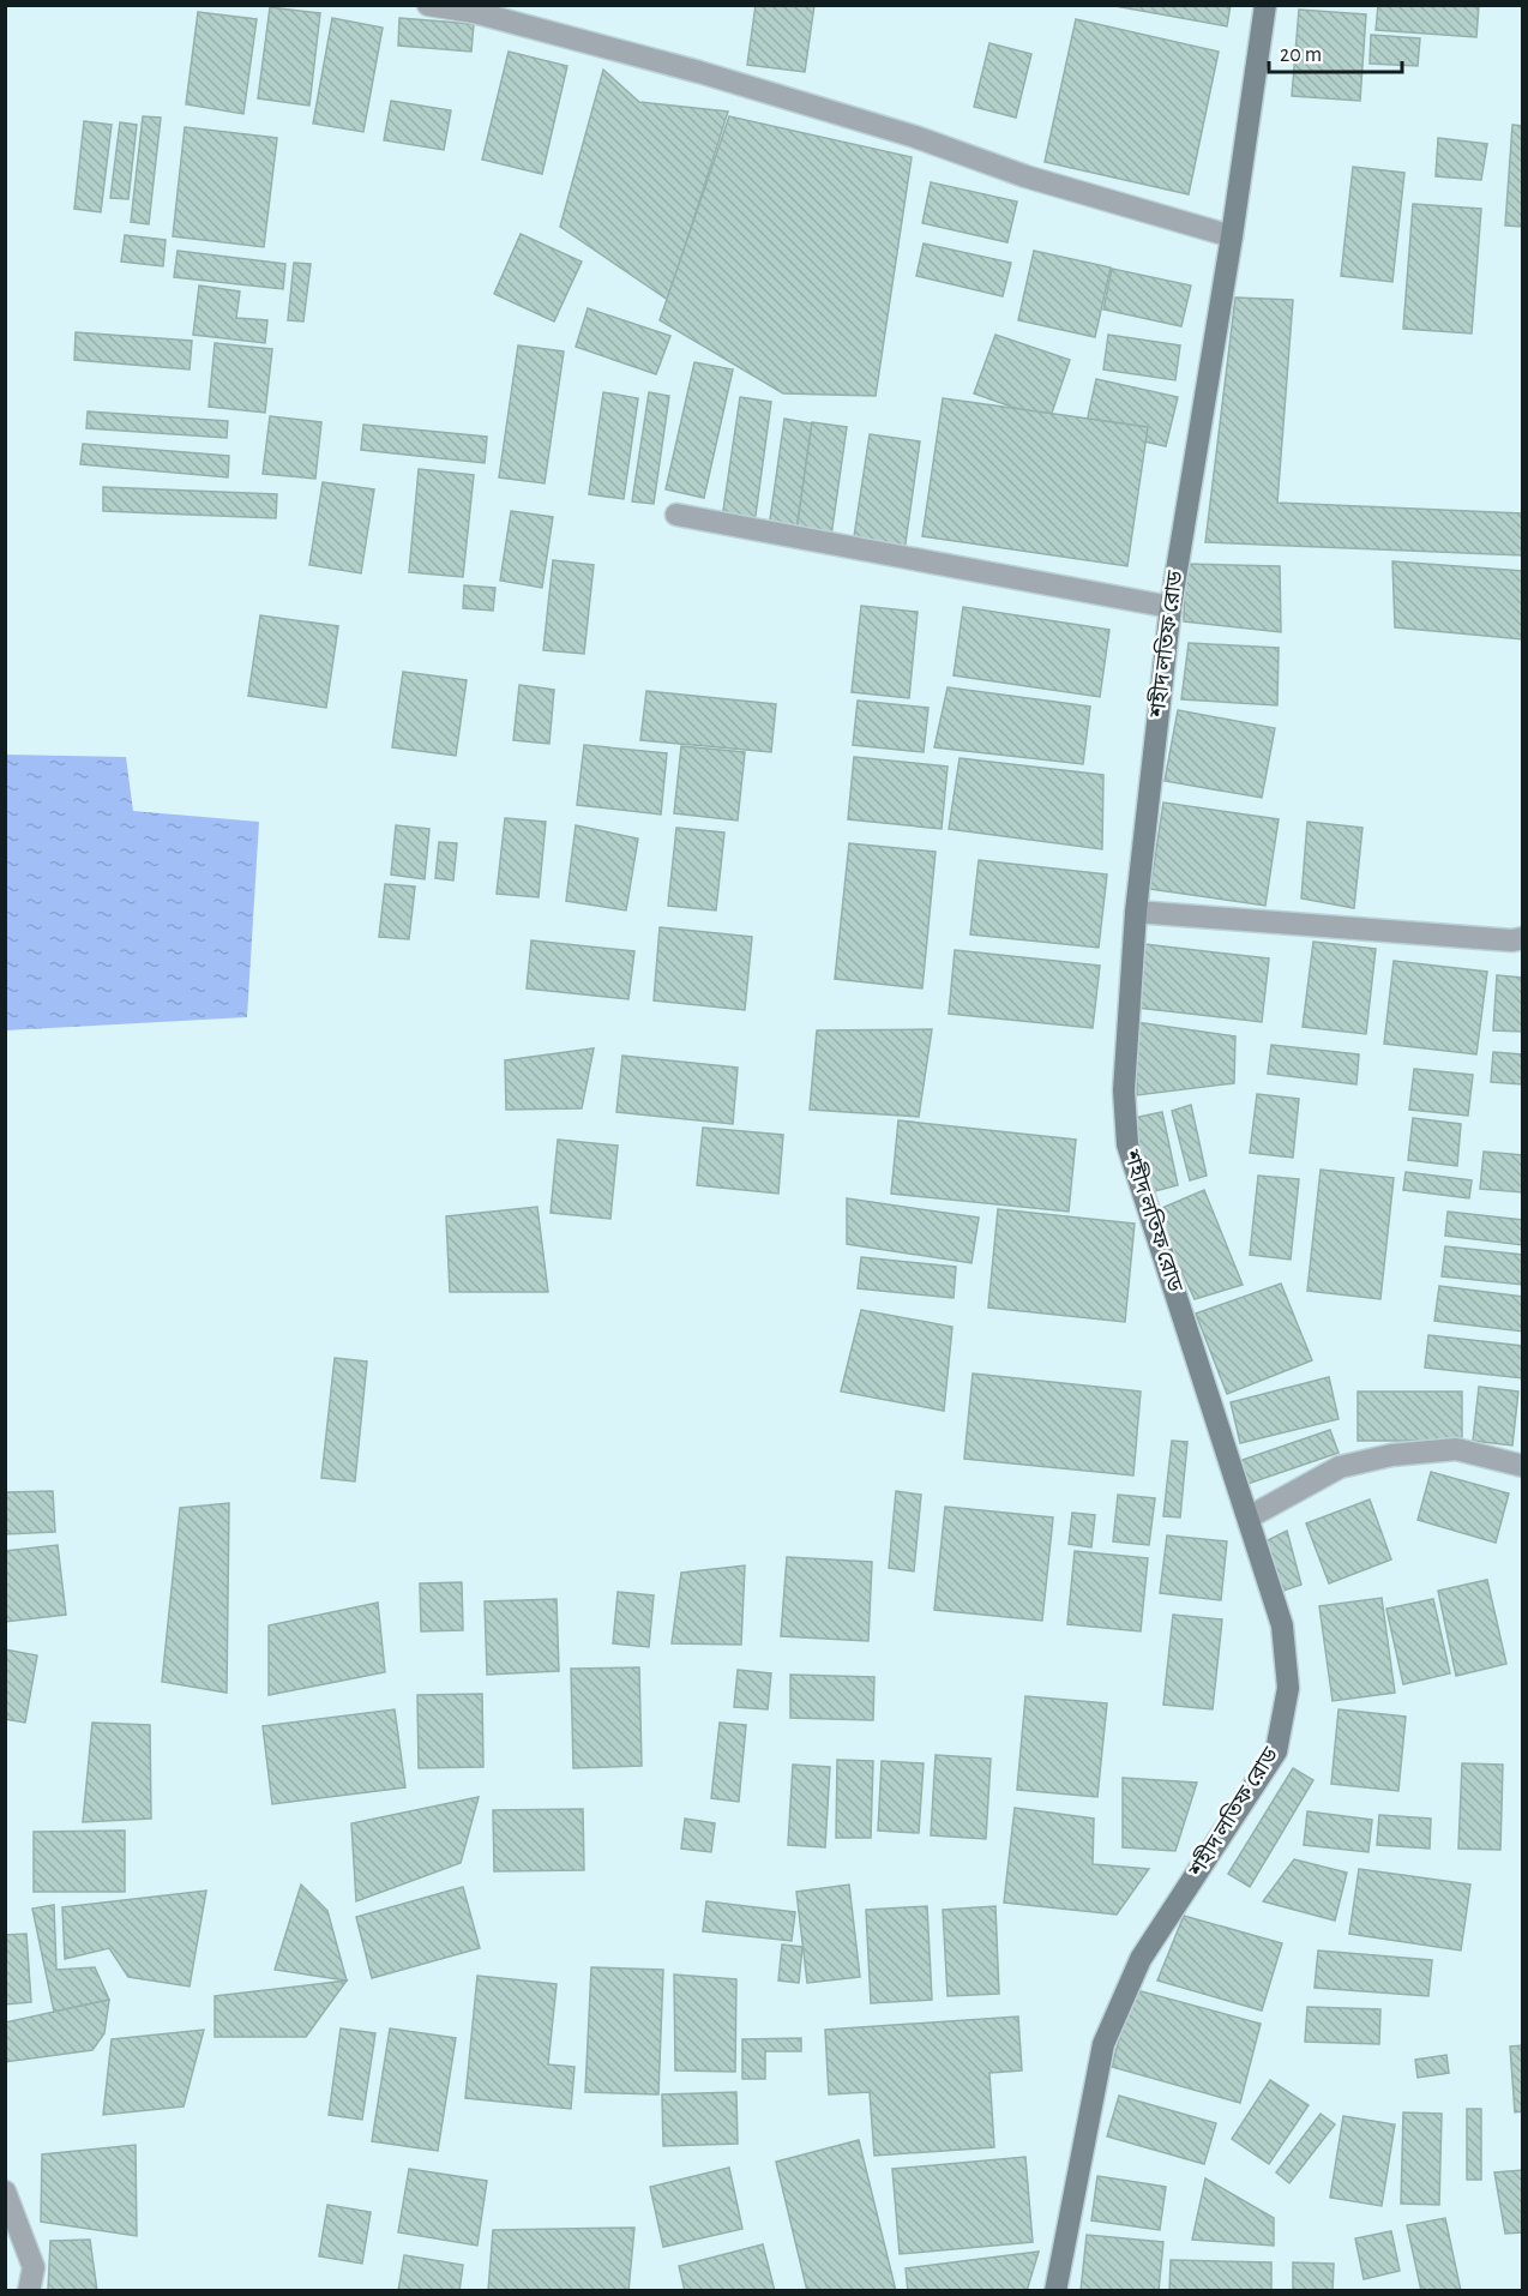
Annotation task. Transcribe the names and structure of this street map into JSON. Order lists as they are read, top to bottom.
{
  "streets": {
    "street": ["শহীদ লতিফ রোড"]
  },
  "scale_bar": "20 m"
}
